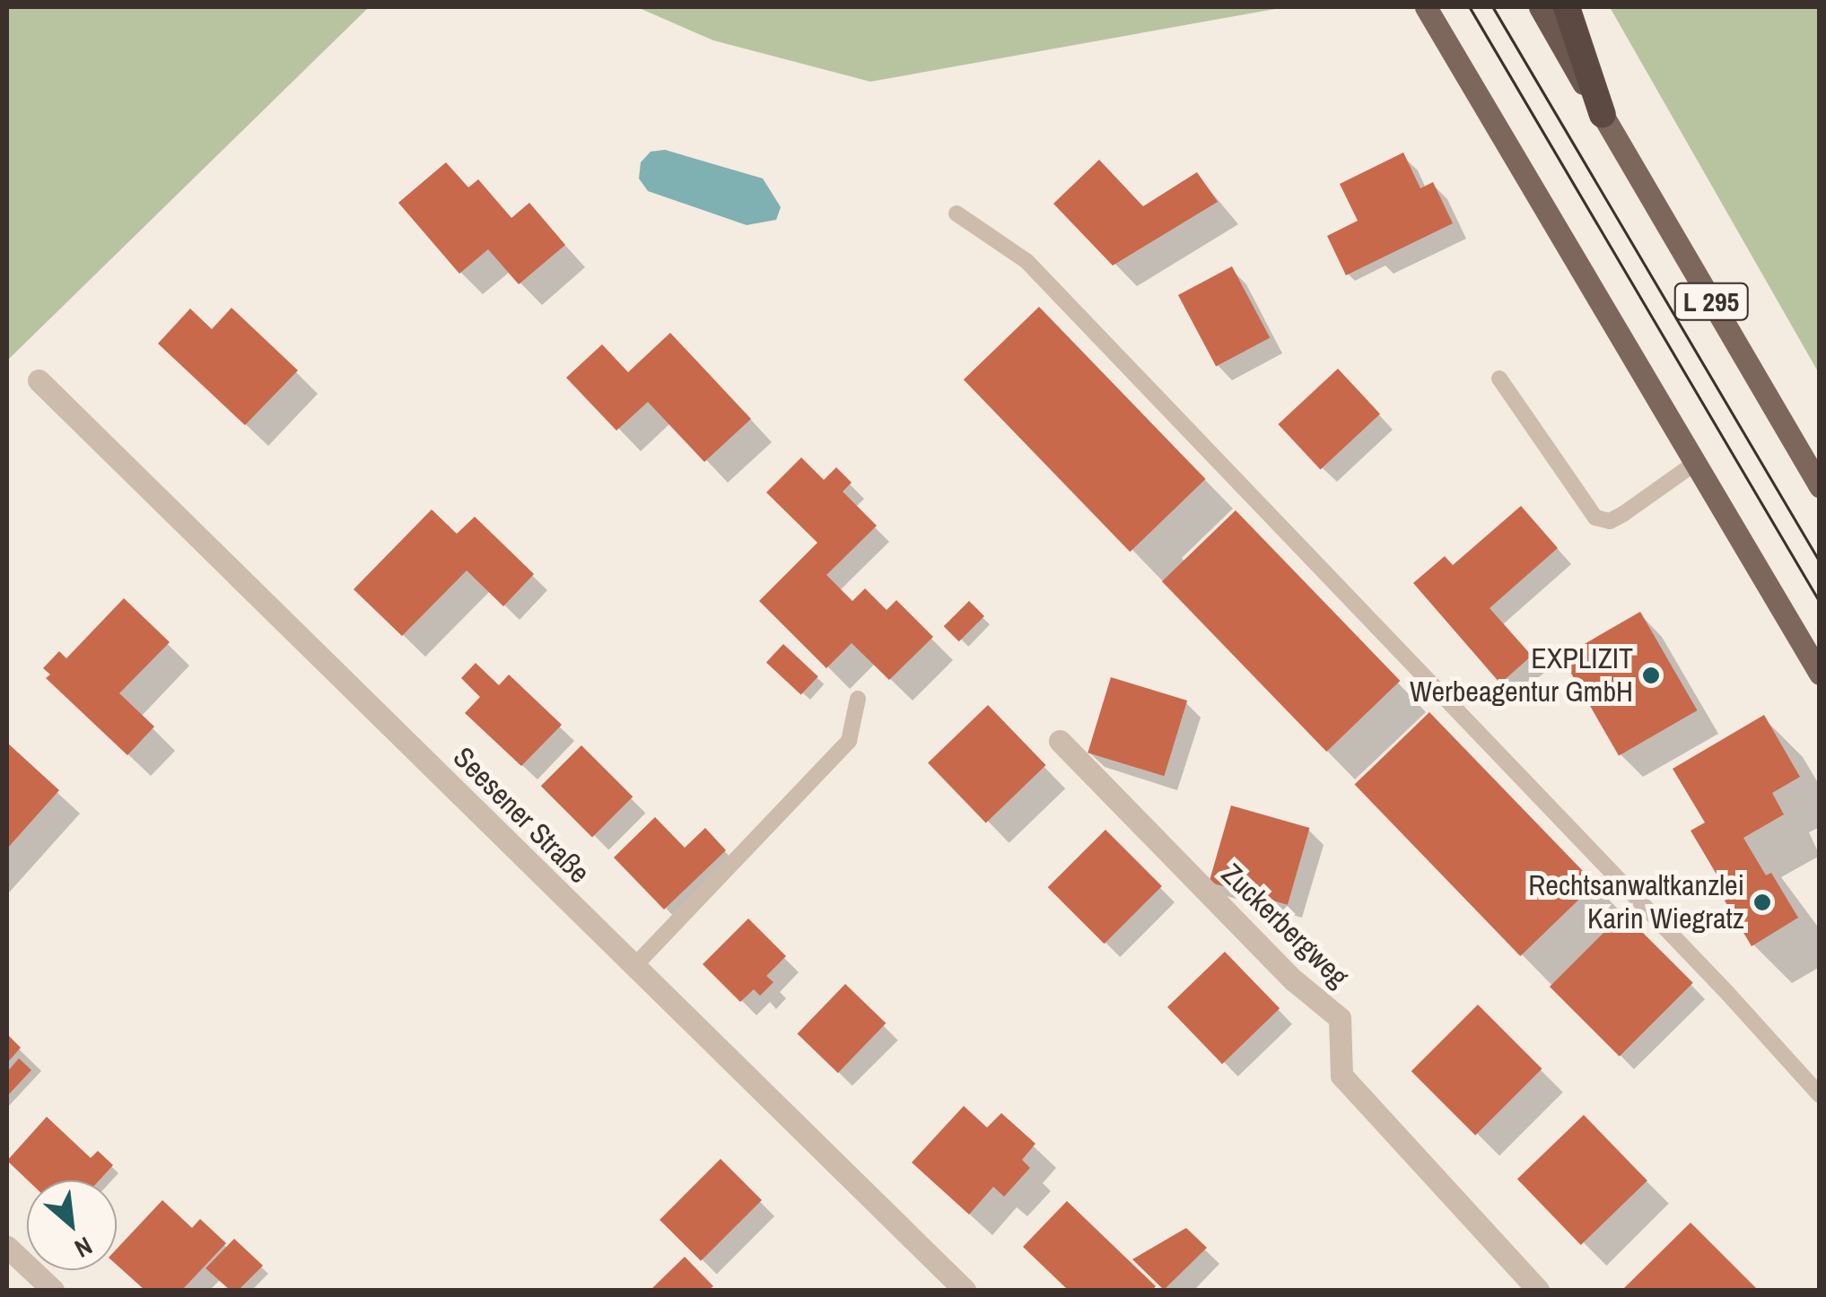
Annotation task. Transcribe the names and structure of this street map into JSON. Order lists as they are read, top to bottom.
{
  "streets": {
    "main road": ["L 295"],
    "street": ["Seesener Straße", "Zuckerbergweg"]
  },
  "places": ["EXPLIZIT Werbeagentur GmbH", "Rechtsanwaltkanzlei Karin Wiegratz"],
  "north": "bottom right"
}
